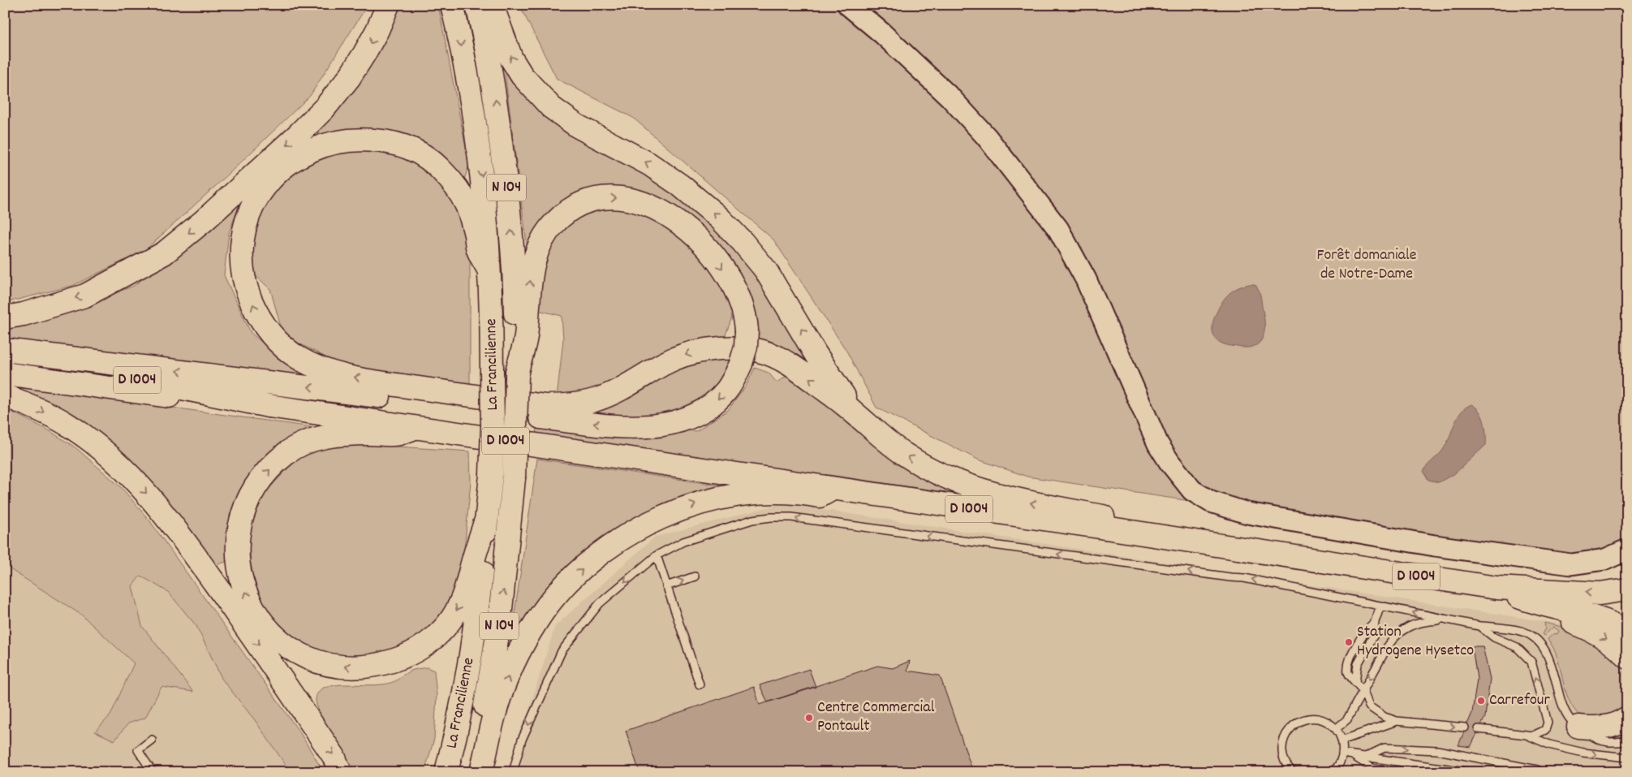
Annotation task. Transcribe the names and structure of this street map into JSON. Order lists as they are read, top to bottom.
{
  "streets": {
    "main road": ["N 104", "La Francilienne", "D 1004"]
  },
  "parks": ["Forêt domaniale de Notre-Dame"],
  "places": ["Station Hydrogene Hysetco", "Carrefour", "Centre Commercial Pontault"]
}
